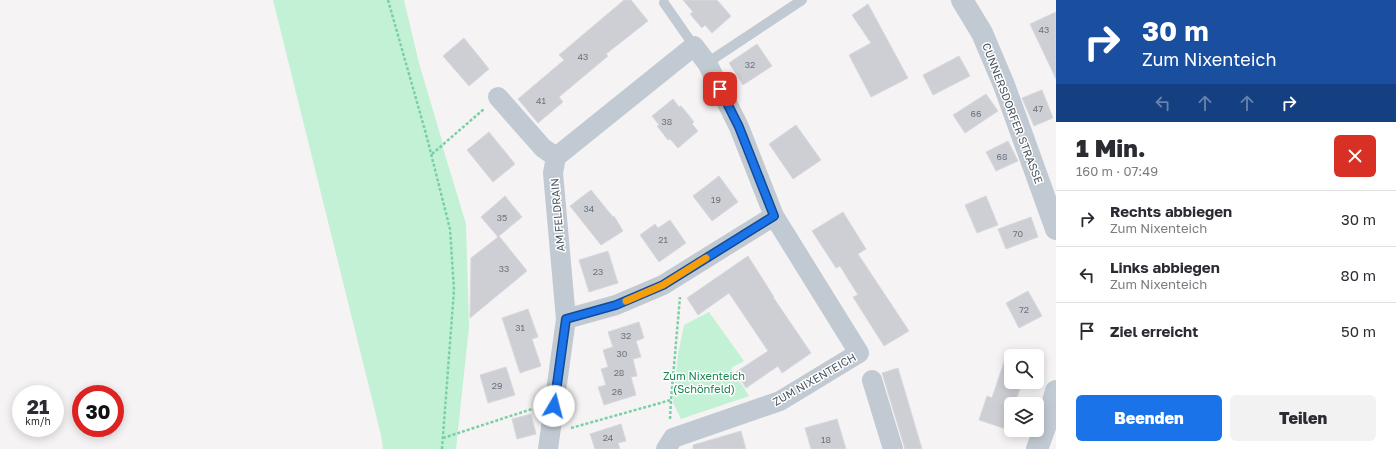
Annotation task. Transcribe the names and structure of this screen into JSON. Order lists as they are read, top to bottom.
{
  "streets": {
    "street": ["CUNNERSDORFER STRASSE", "AM FELDRAIN", "ZUM NIXENTEICH"]
  },
  "parks": ["Zum Nixenteich (Schönfeld)"],
  "house_numbers": [
    "43",
    "43",
    "32",
    "41",
    "47",
    "66",
    "38",
    "68",
    "19",
    "34",
    "35",
    "70",
    "21",
    "33",
    "23",
    "72",
    "31",
    "32",
    "30",
    "28",
    "29",
    "26",
    "24",
    "18"
  ],
  "page": {
    "turn": ["30 m", "Zum Nixenteich"],
    "heading": ["1 Min.", "160 m · 07:49"],
    "list": [
      {
        "name": "Rechts abbiegen",
        "note": "Zum Nixenteich",
        "value": "30 m"
      },
      {
        "name": "Links abbiegen",
        "note": "Zum Nixenteich",
        "value": "80 m"
      },
      {
        "name": "Ziel erreicht",
        "value": "50 m"
      }
    ],
    "speed": "21 km/h",
    "limit": "30",
    "buttons": ["Beenden", "Teilen"]
  }
}
